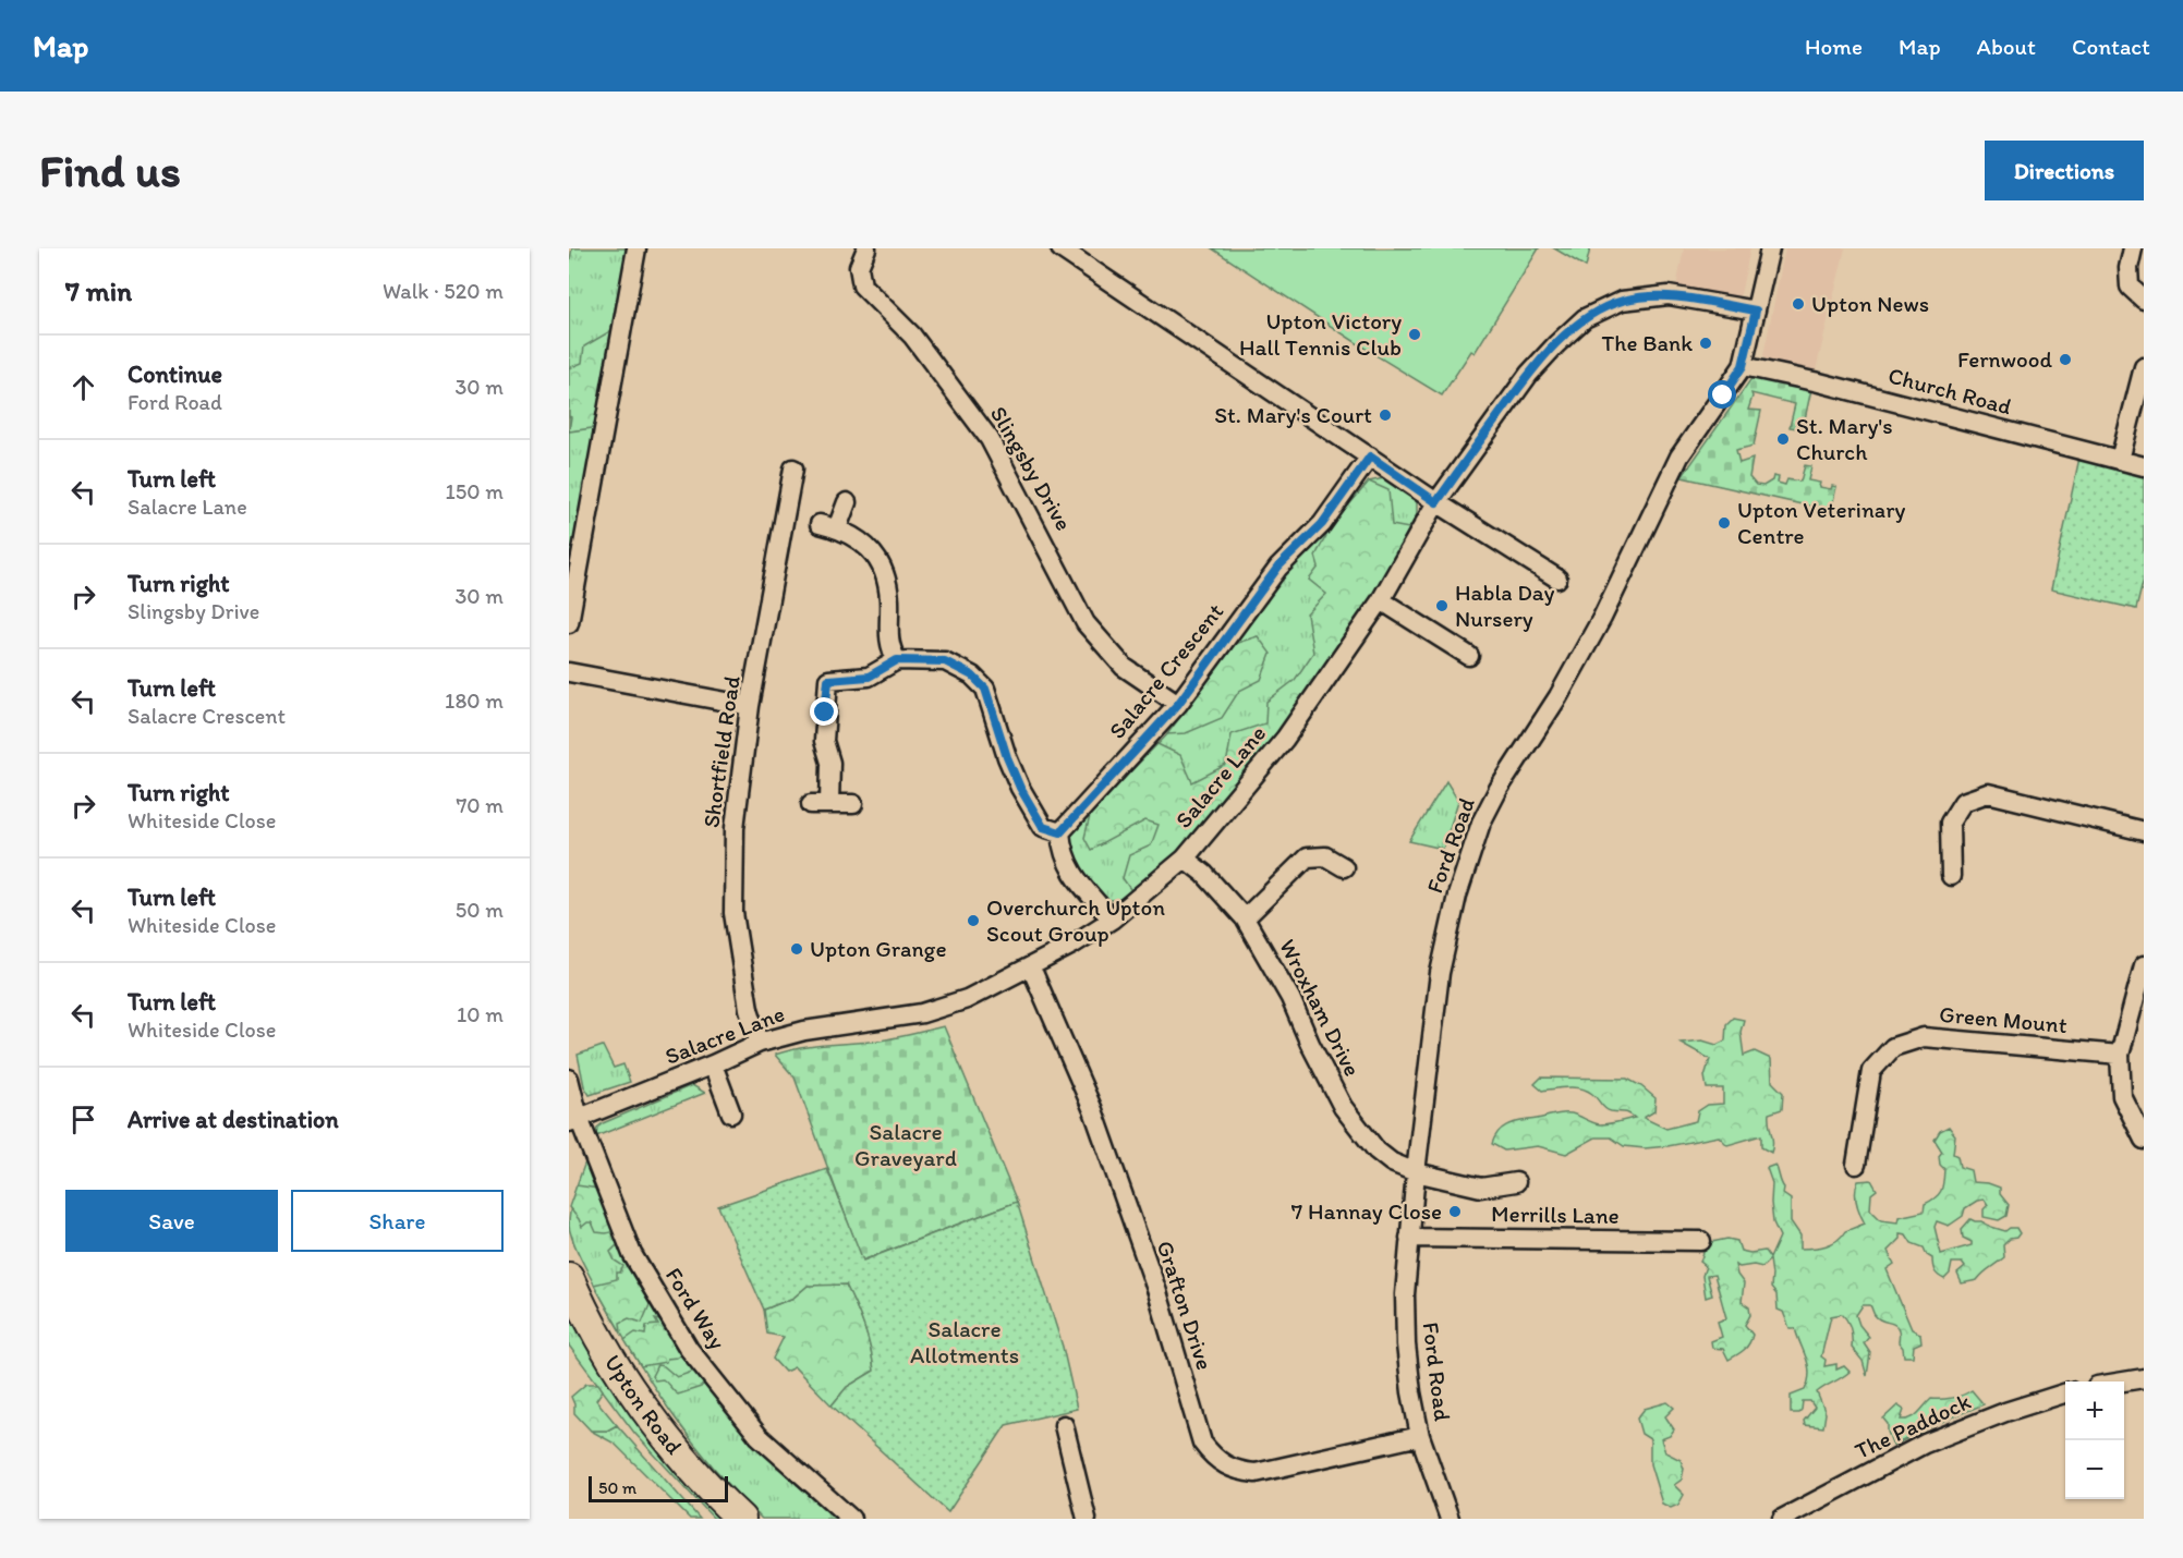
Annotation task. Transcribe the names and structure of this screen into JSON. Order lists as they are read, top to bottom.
{
  "streets": {
    "main road": ["Upton Road"],
    "street": [
      "Church Road",
      "Slingsby Drive",
      "Salacre Crescent",
      "Shortfield Road",
      "Salacre Lane",
      "Ford Road",
      "Wroxham Drive",
      "Green Mount",
      "Merrills Lane",
      "Grafton Drive",
      "Ford Way",
      "The Paddock"
    ]
  },
  "crossings": [
    ["Church Road", "Ford Road"],
    ["Slingsby Drive", "Salacre Crescent"],
    ["Shortfield Road", "Salacre Lane"],
    ["Salacre Lane", "Ford Road"],
    ["Salacre Lane", "Wroxham Drive"],
    ["Salacre Lane", "Grafton Drive"],
    ["Salacre Lane", "Ford Way"],
    ["Ford Road", "Wroxham Drive"],
    ["Ford Road", "Merrills Lane"],
    ["Ford Road", "Grafton Drive"]
  ],
  "parks": ["Salacre Graveyard", "Salacre Allotments"],
  "places": [
    "Upton News",
    "Upton Victory Hall Tennis Club",
    "The Bank",
    "Fernwood",
    "St. Mary's Court",
    "St. Mary's Church",
    "Upton Veterinary Centre",
    "Habla Day Nursery",
    "Overchurch Upton Scout Group",
    "Upton Grange",
    "7 Hannay Close"
  ],
  "scale_bar": "50 m",
  "page": {
    "header": "Map",
    "nav": [
      "Home",
      "Map",
      "About",
      "Contact"
    ],
    "buttons": [
      "Directions",
      ["Save", "Share"]
    ],
    "title": "Find us",
    "heading": ["7 min", "Walk · 520 m"],
    "list": [
      ["Continue", "Ford Road", "30 m"],
      ["Turn left", "Salacre Lane", "150 m"],
      ["Turn right", "Slingsby Drive", "30 m"],
      ["Turn left", "Salacre Crescent", "180 m"],
      ["Turn right", "Whiteside Close", "70 m"],
      ["Turn left", "Whiteside Close", "50 m"],
      ["Turn left", "Whiteside Close", "10 m"],
      "Arrive at destination"
    ],
    "map_buttons": ["+", "−"],
    "scale": "50 m"
  }
}
